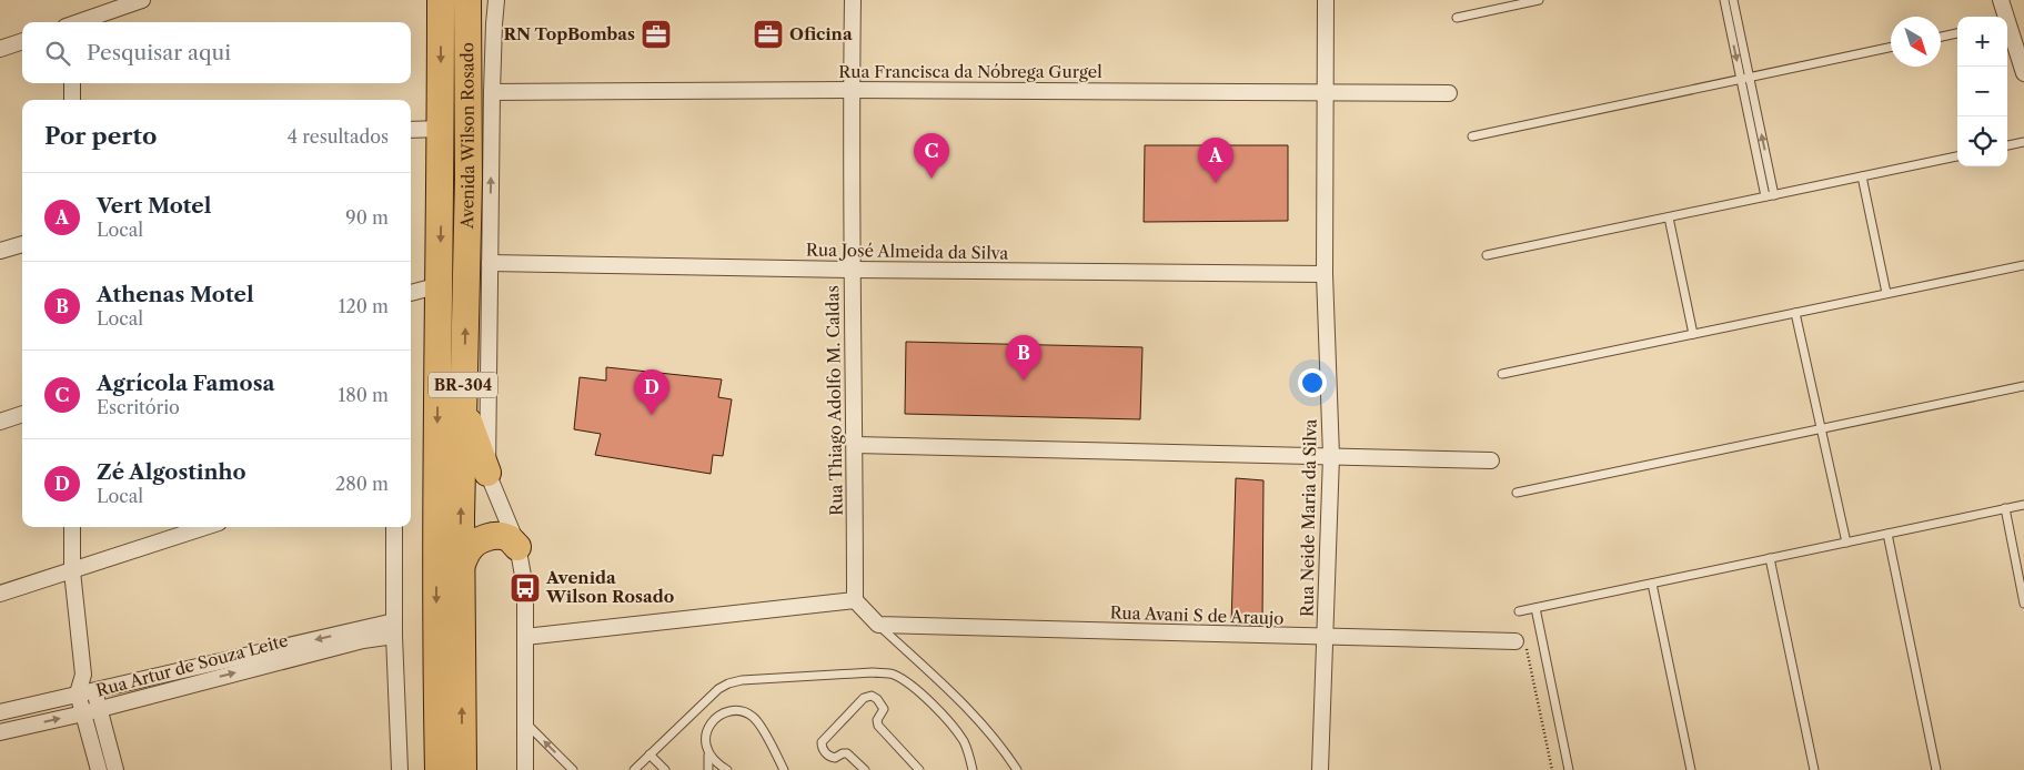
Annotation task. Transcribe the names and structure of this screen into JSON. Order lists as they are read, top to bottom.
{
  "streets": {
    "highway": ["Avenida Wilson Rosado", "BR-304"],
    "street": [
      "Rua Francisca da Nóbrega Gurgel",
      "Rua José Almeida da Silva",
      "Rua Thiago Adolfo M. Caldas",
      "Rua Neide Maria da Silva",
      "Rua Avani S de Araujo",
      "Rua Artur de Souza Leite"
    ]
  },
  "crossings": [
    ["Rua Francisca da Nóbrega Gurgel", "Rua Thiago Adolfo M. Caldas"],
    ["Rua Francisca da Nóbrega Gurgel", "Rua Neide Maria da Silva"],
    ["Rua José Almeida da Silva", "Rua Thiago Adolfo M. Caldas"],
    ["Rua José Almeida da Silva", "Rua Neide Maria da Silva"],
    ["Rua Neide Maria da Silva", "Rua Avani S de Araujo"]
  ],
  "places": {
    "office": ["RN TopBombas", "Oficina"],
    "bus stop": ["Avenida Wilson Rosado"]
  },
  "north": "bottom right",
  "page": {
    "map_buttons": ["+", "−"],
    "search": "Pesquisar aqui",
    "heading": ["Por perto", "4 resultados"],
    "pins": [
      "C",
      "A",
      "B",
      "D"
    ],
    "list": [
      {
        "mark": "A",
        "name": "Vert Motel",
        "note": "Local",
        "value": "90 m"
      },
      {
        "mark": "B",
        "name": "Athenas Motel",
        "note": "Local",
        "value": "120 m"
      },
      {
        "mark": "C",
        "name": "Agrícola Famosa",
        "note": "Escritório",
        "value": "180 m"
      },
      {
        "mark": "D",
        "name": "Zé Algostinho",
        "note": "Local",
        "value": "280 m"
      }
    ]
  }
}
